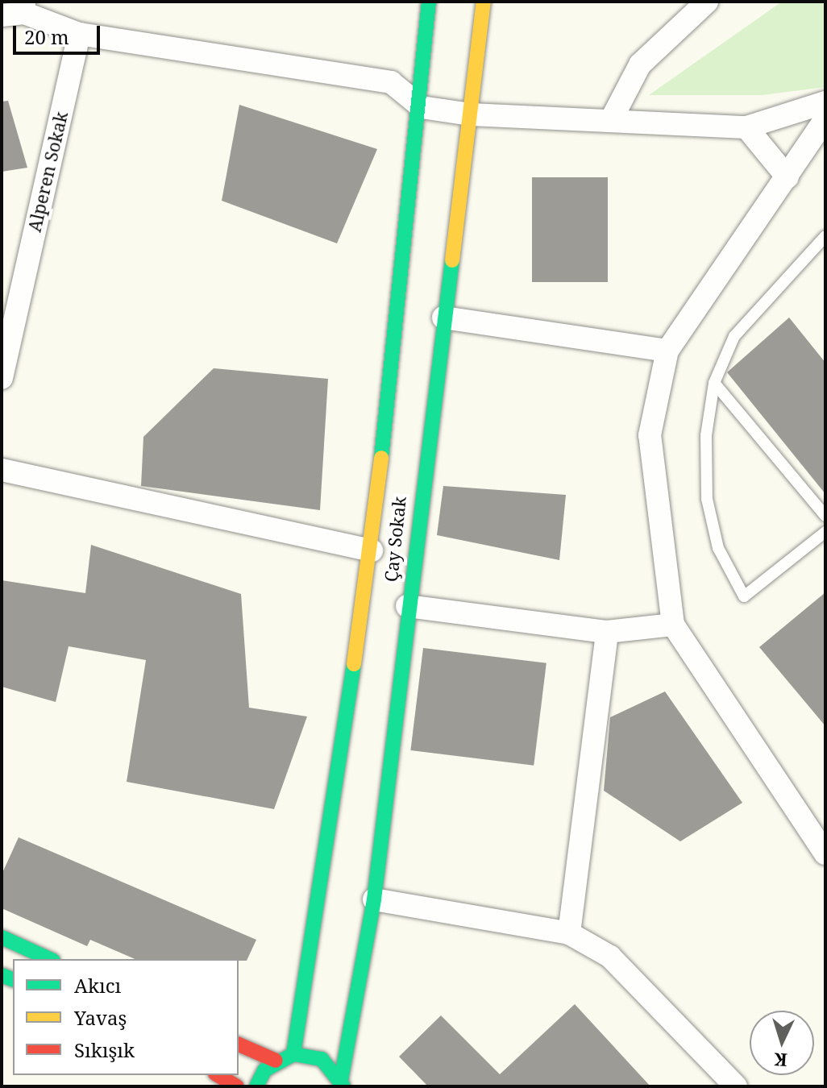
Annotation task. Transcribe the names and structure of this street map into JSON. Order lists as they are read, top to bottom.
{
  "streets": {
    "main road": ["Çay Sokak"],
    "street": ["Alperen Sokak"]
  },
  "legend": ["Akıcı", "Yavaş", "Sıkışık"],
  "scale_bar": "20 m",
  "north": "bottom"
}
